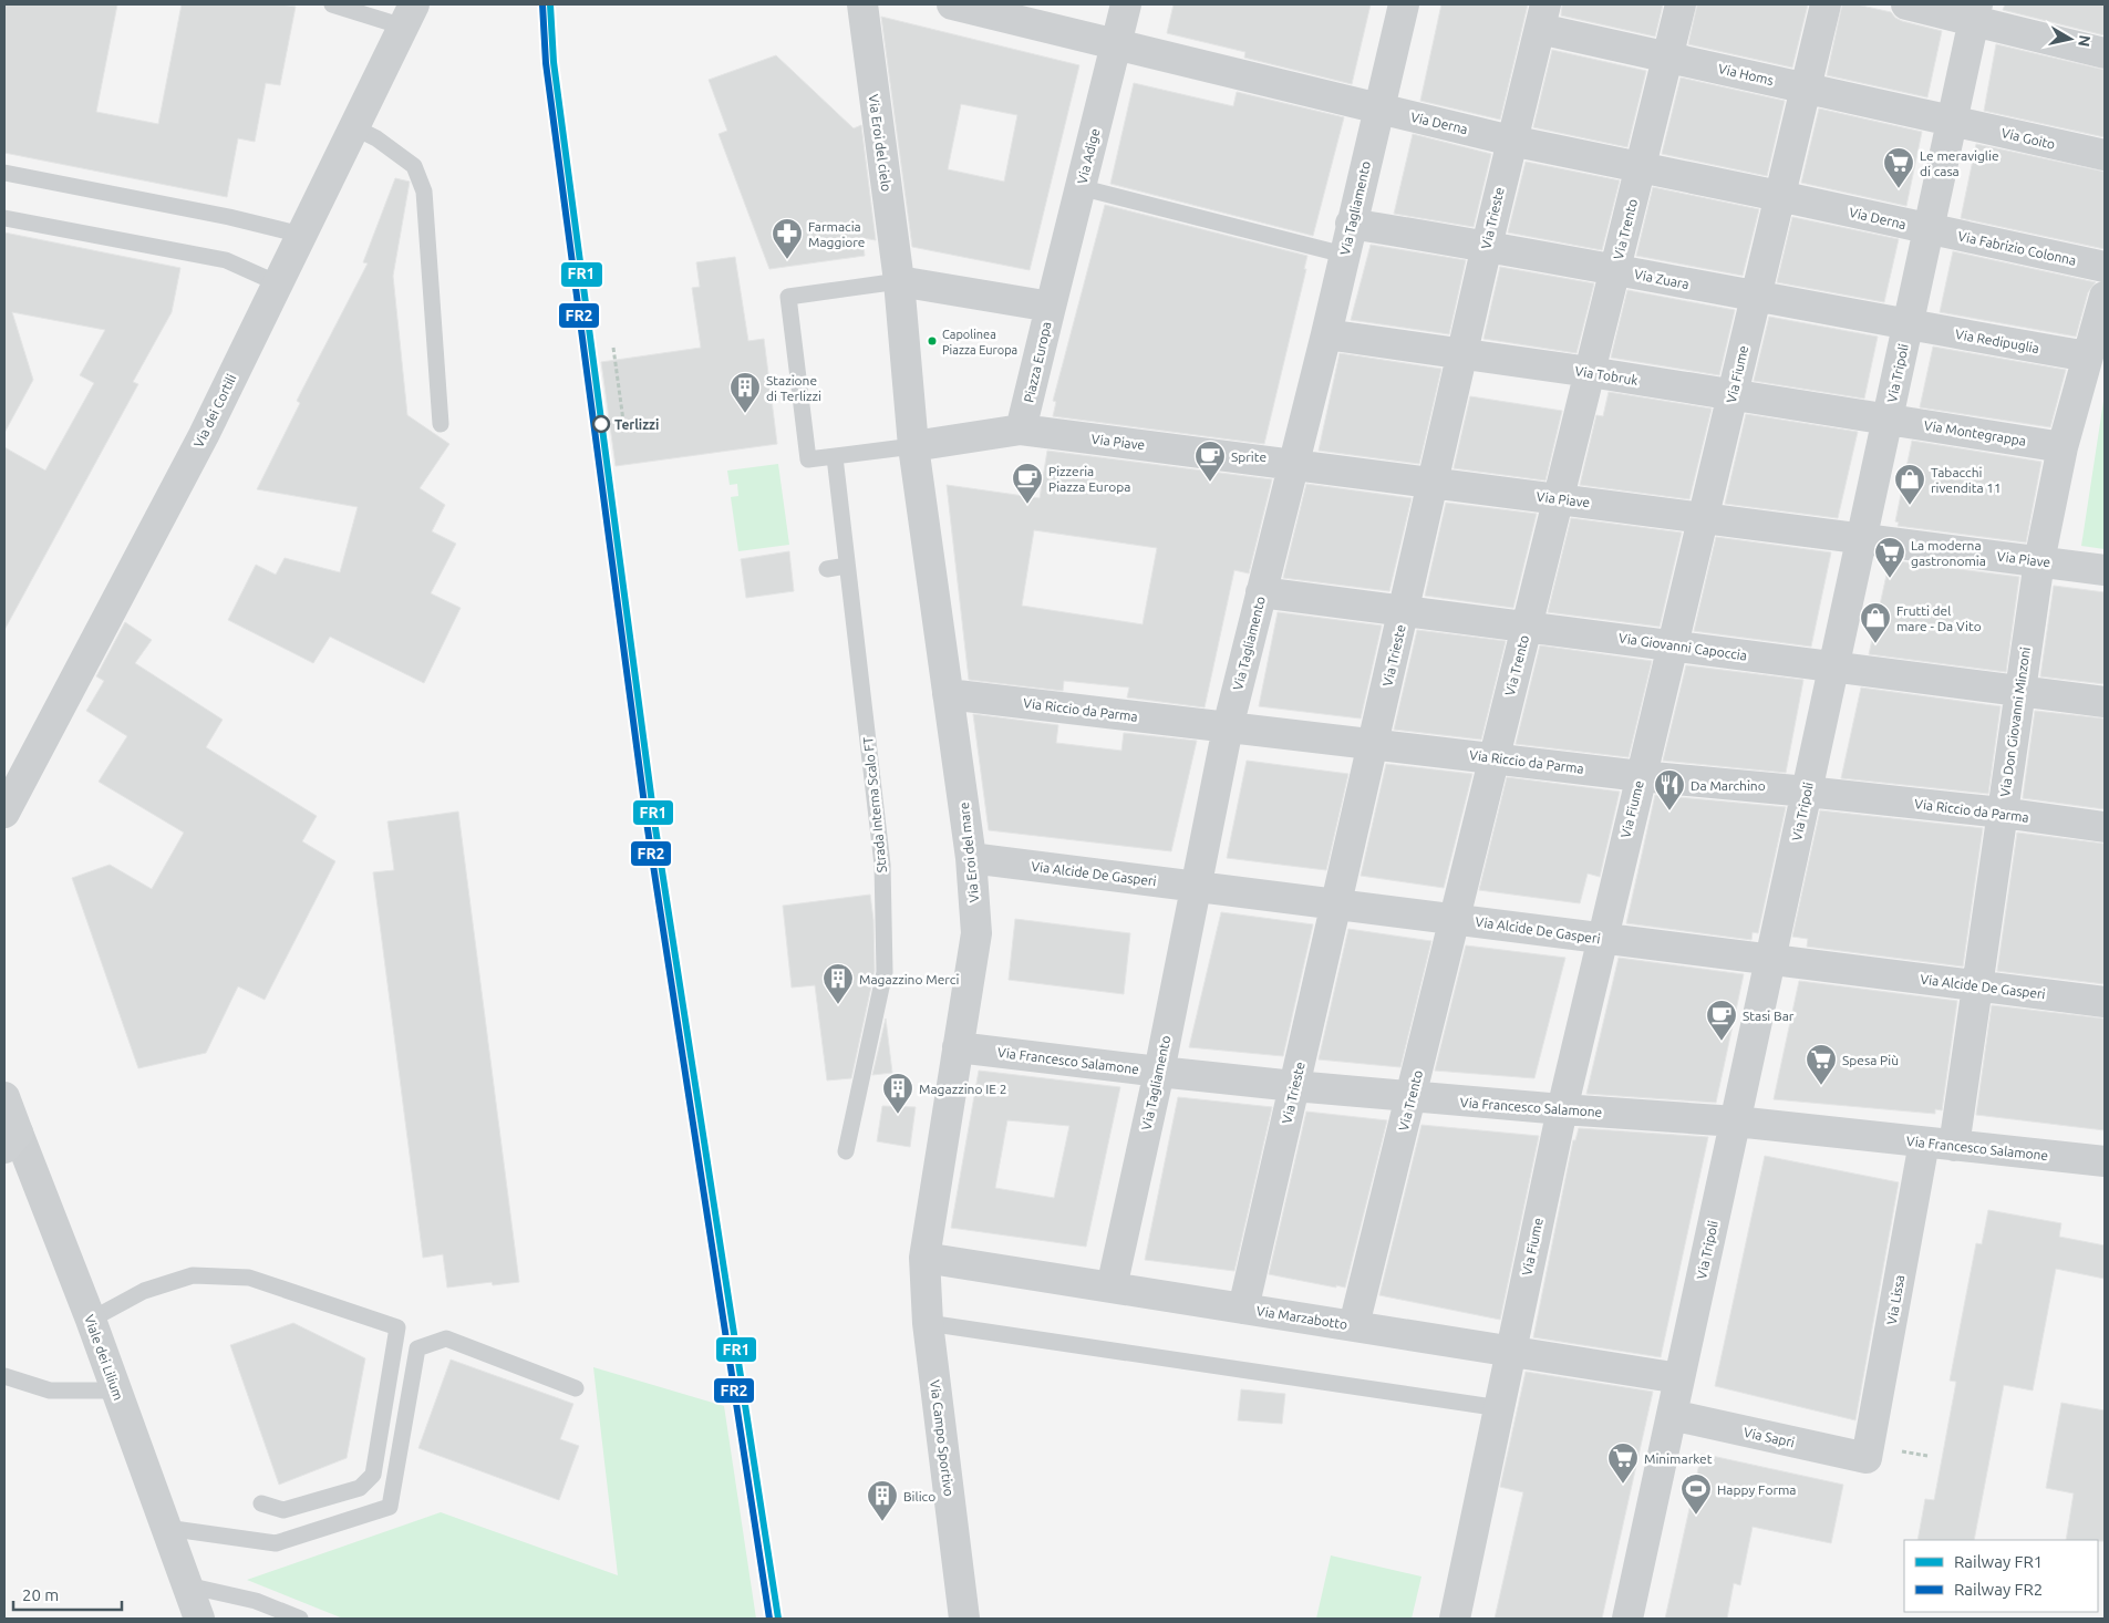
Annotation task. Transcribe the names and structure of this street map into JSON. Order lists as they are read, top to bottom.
{
  "streets": {
    "main road": ["Viale dei Lilium"],
    "street": [
      "Via Homs",
      "Via Derna",
      "Via Goito",
      "Via Eroi del cielo",
      "Via Adige",
      "Via Tagliamento",
      "Via Trieste",
      "Via Trento",
      "Via Fabrizio Colonna",
      "Via Zuara",
      "Via Redipuglia",
      "Piazza Europa",
      "Via Tripoli",
      "Via Fiume",
      "Via Tobruk",
      "Via dei Cortili",
      "Via Montegrappa",
      "Via Piave",
      "Via Giovanni Capoccia",
      "Via Riccio da Parma",
      "Via Don Giovanni Minzoni",
      "Via Eroi del mare",
      "Via Alcide De Gasperi",
      "Via Francesco Salamone",
      "Via Lissa",
      "Via Marzabotto",
      "Via Sapri",
      "Via Campo Sportivo"
    ],
    "lane": ["Strada Interna Scalo FT"]
  },
  "crossings": [
    ["Via Homs", "Via Goito"],
    ["Via Homs", "Via Trieste"],
    ["Via Homs", "Via Trento"],
    ["Via Homs", "Via Tripoli"],
    ["Via Homs", "Via Fiume"],
    ["Via Derna", "Via Adige"],
    ["Via Derna", "Via Tagliamento"],
    ["Via Derna", "Via Trieste"],
    ["Via Derna", "Via Trento"],
    ["Via Derna", "Via Fabrizio Colonna"],
    ["Via Derna", "Via Tripoli"],
    ["Via Derna", "Via Fiume"],
    ["Via Goito", "Via Tripoli"],
    ["Via Eroi del cielo", "Piazza Europa"],
    ["Via Adige", "Piazza Europa"],
    ["Via Tagliamento", "Via Zuara"],
    ["Via Tagliamento", "Via Tobruk"],
    ["Via Tagliamento", "Via Piave"],
    ["Via Tagliamento", "Via Giovanni Capoccia"],
    ["Via Tagliamento", "Via Riccio da Parma"],
    ["Via Tagliamento", "Via Alcide De Gasperi"],
    ["Via Tagliamento", "Via Francesco Salamone"],
    ["Via Tagliamento", "Via Marzabotto"],
    ["Via Trieste", "Via Zuara"],
    ["Via Trieste", "Via Tobruk"],
    ["Via Trieste", "Via Piave"],
    ["Via Trieste", "Via Giovanni Capoccia"],
    ["Via Trieste", "Via Riccio da Parma"],
    ["Via Trieste", "Via Alcide De Gasperi"],
    ["Via Trieste", "Via Francesco Salamone"],
    ["Via Trieste", "Via Marzabotto"],
    ["Via Trento", "Via Zuara"],
    ["Via Trento", "Via Tobruk"],
    ["Via Trento", "Via Piave"],
    ["Via Trento", "Via Giovanni Capoccia"],
    ["Via Trento", "Via Riccio da Parma"],
    ["Via Trento", "Via Alcide De Gasperi"],
    ["Via Trento", "Via Francesco Salamone"],
    ["Via Trento", "Via Marzabotto"],
    ["Via Fabrizio Colonna", "Via Tripoli"],
    ["Via Zuara", "Via Redipuglia"],
    ["Via Zuara", "Via Tripoli"],
    ["Via Zuara", "Via Fiume"],
    ["Via Redipuglia", "Via Tripoli"],
    ["Via Redipuglia", "Via Don Giovanni Minzoni"],
    ["Piazza Europa", "Via Piave"],
    ["Piazza Europa", "Strada Interna Scalo FT"],
    ["Piazza Europa", "Via Eroi del mare"],
    ["Via Tripoli", "Via Tobruk"],
    ["Via Tripoli", "Via Montegrappa"],
    ["Via Tripoli", "Via Piave"],
    ["Via Tripoli", "Via Giovanni Capoccia"],
    ["Via Tripoli", "Via Riccio da Parma"],
    ["Via Tripoli", "Via Alcide De Gasperi"],
    ["Via Tripoli", "Via Francesco Salamone"],
    ["Via Tripoli", "Via Marzabotto"],
    ["Via Tripoli", "Via Sapri"],
    ["Via Fiume", "Via Tobruk"],
    ["Via Fiume", "Via Piave"],
    ["Via Fiume", "Via Giovanni Capoccia"],
    ["Via Fiume", "Via Riccio da Parma"],
    ["Via Fiume", "Via Alcide De Gasperi"],
    ["Via Fiume", "Via Francesco Salamone"],
    ["Via Fiume", "Via Marzabotto"],
    ["Via Tobruk", "Via Montegrappa"],
    ["Via Montegrappa", "Via Don Giovanni Minzoni"],
    ["Via Piave", "Via Don Giovanni Minzoni"],
    ["Via Giovanni Capoccia", "Via Don Giovanni Minzoni"],
    ["Via Riccio da Parma", "Via Don Giovanni Minzoni"],
    ["Via Riccio da Parma", "Via Eroi del mare"],
    ["Via Don Giovanni Minzoni", "Via Alcide De Gasperi"],
    ["Via Don Giovanni Minzoni", "Via Francesco Salamone"],
    ["Via Eroi del mare", "Via Alcide De Gasperi"],
    ["Via Eroi del mare", "Via Francesco Salamone"],
    ["Via Eroi del mare", "Via Marzabotto"],
    ["Via Eroi del mare", "Via Campo Sportivo"],
    ["Via Francesco Salamone", "Via Lissa"],
    ["Via Lissa", "Via Sapri"],
    ["Via Marzabotto", "Via Campo Sportivo"]
  ],
  "places": {
    "supermarket": [
      "Le meraviglie di casa",
      "La moderna gastronomia",
      "Spesa Più",
      "Minimarket"
    ],
    "pharmacy": ["Farmacia Maggiore"],
    "other": ["Capolinea Piazza Europa", "Terlizzi"],
    "building": [
      "Stazione di Terlizzi",
      "Magazzino Merci",
      "Magazzino IE 2",
      "Bilico"
    ],
    "cafe": ["Sprite", "Pizzeria Piazza Europa", "Stasi Bar"],
    "shop": ["Tabacchi rivendita 11", "Frutti del mare - Da Vito"],
    "restaurant": ["Da Marchino"],
    "sports": ["Happy Forma"]
  },
  "lines": ["rail line FR1", "rail line FR2"],
  "legend": ["Railway FR1", "Railway FR2"],
  "scale_bar": "20 m",
  "north": "right"
}
